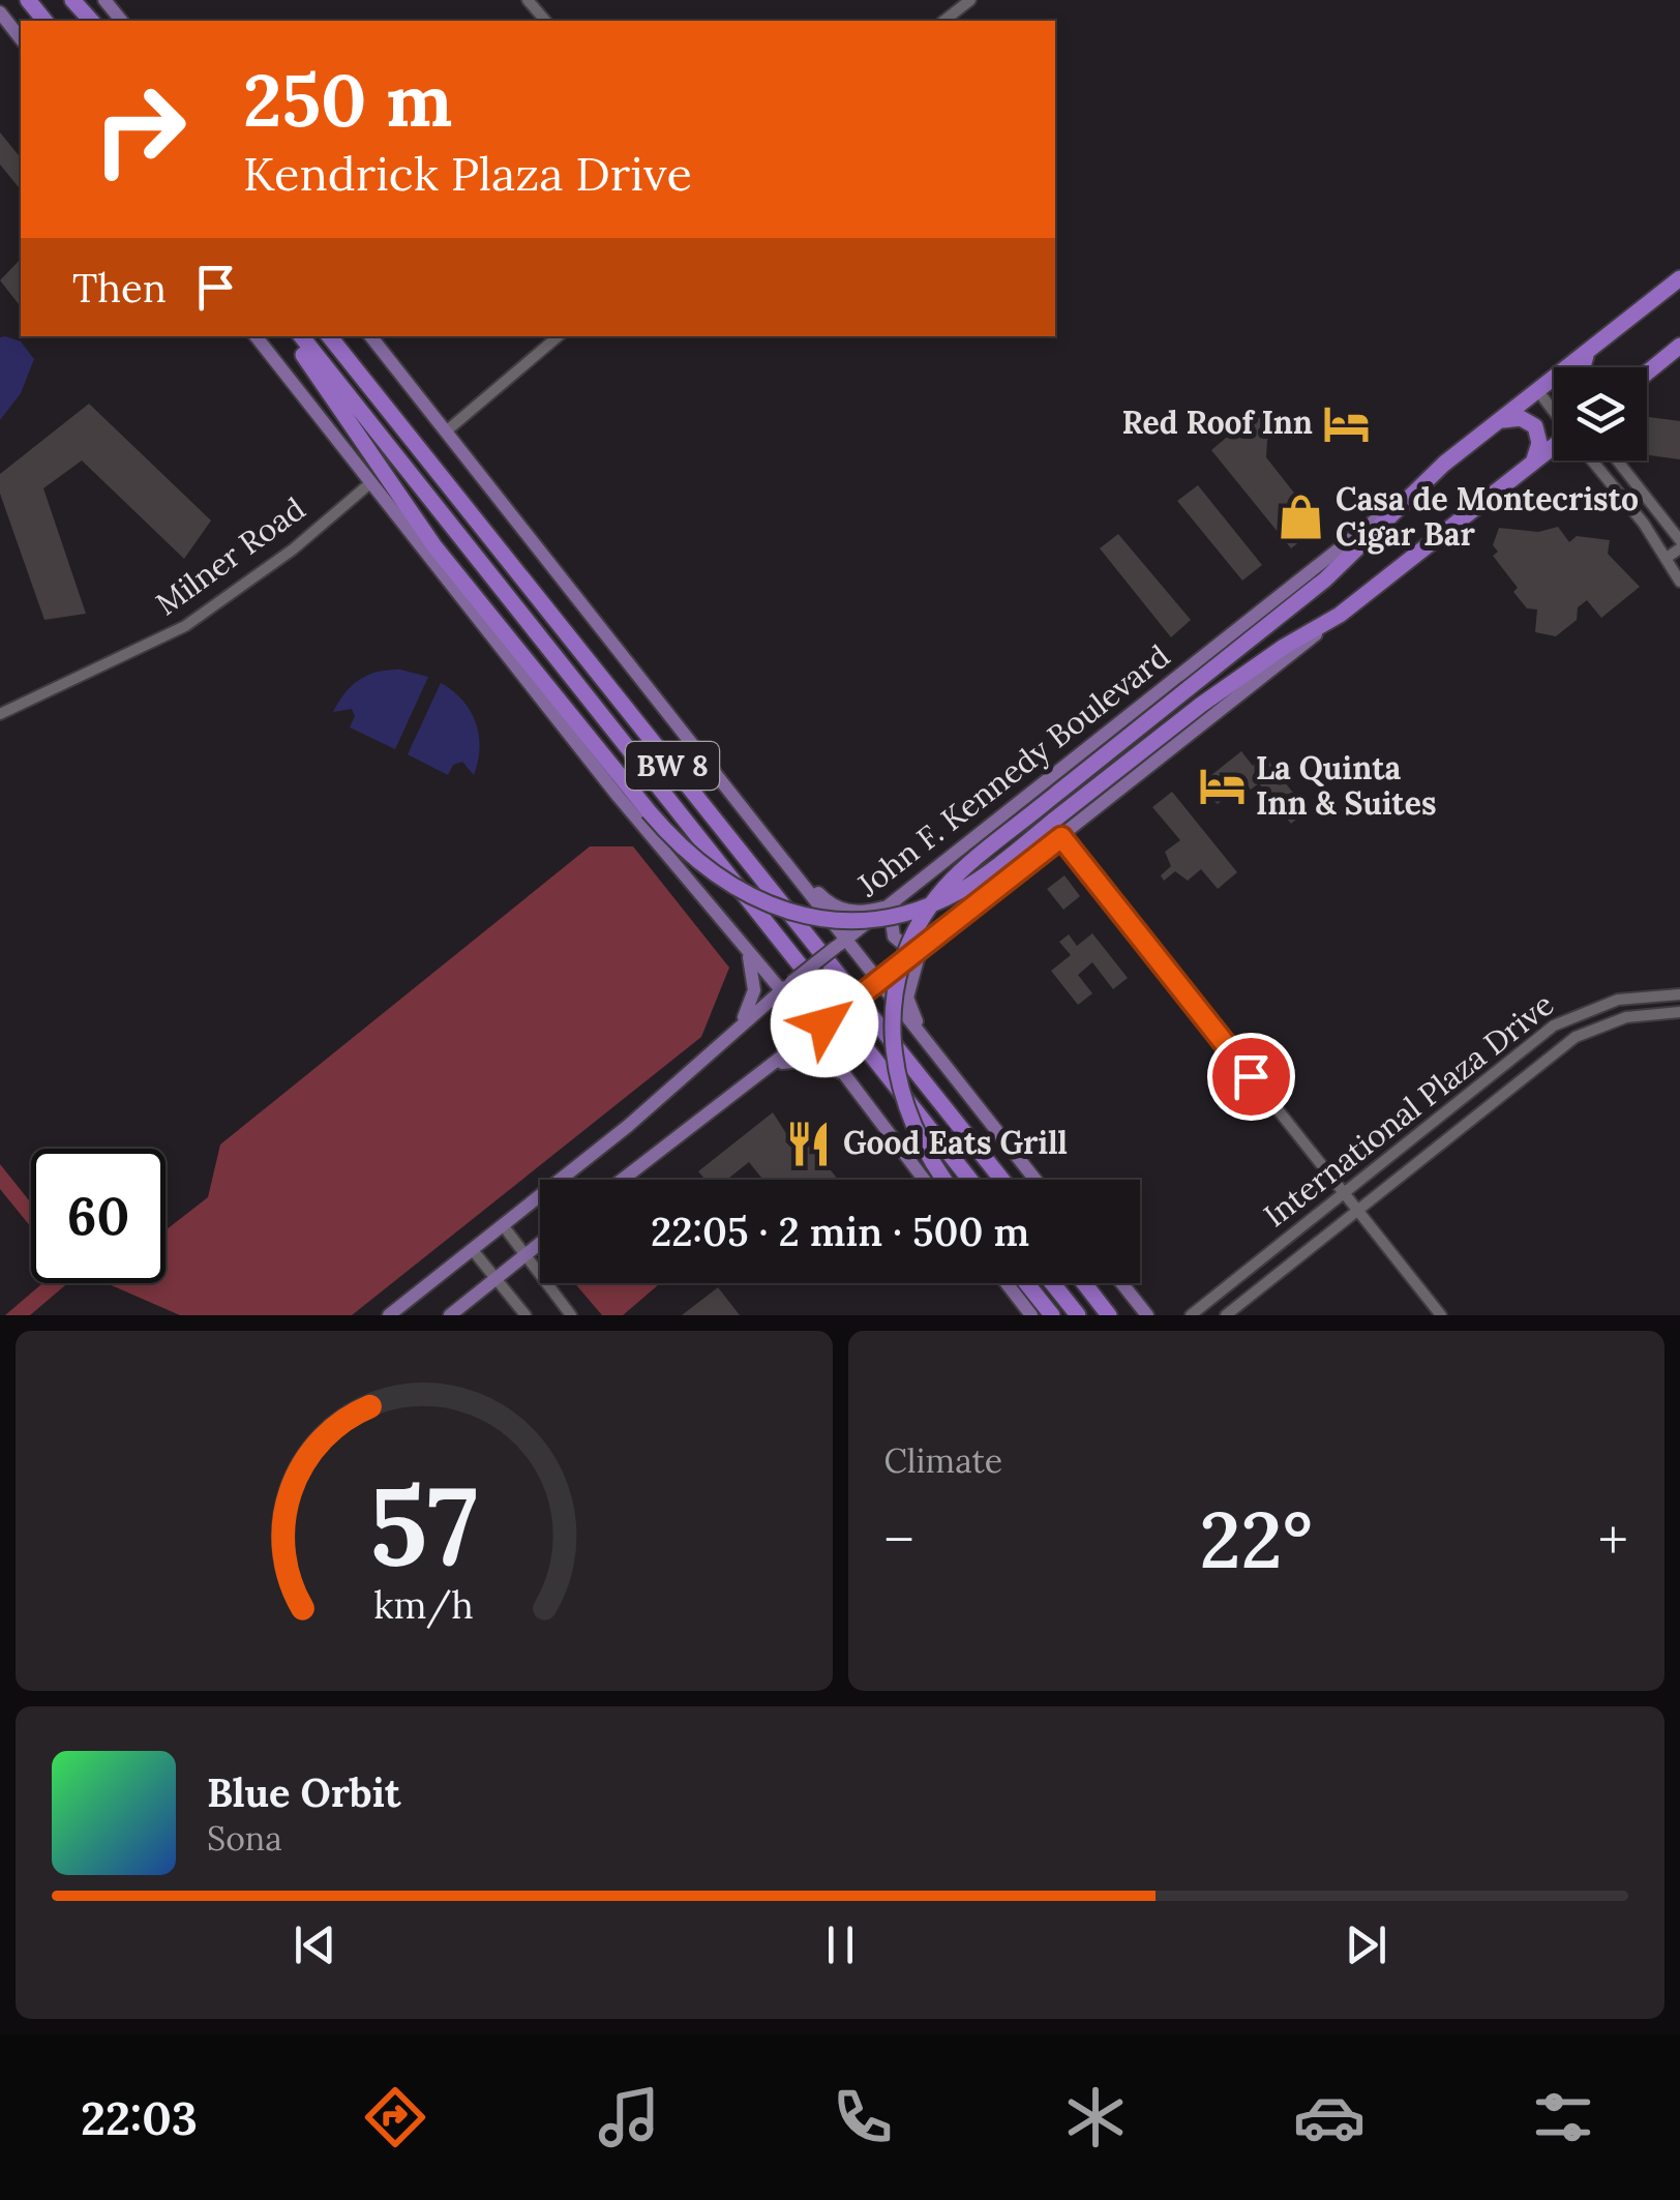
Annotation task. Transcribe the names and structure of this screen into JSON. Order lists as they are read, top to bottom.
{
  "streets": {
    "highway": ["BW 8", "John F. Kennedy Boulevard"],
    "street": ["Milner Road", "International Plaza Drive"]
  },
  "places": {
    "hotel": ["Red Roof Inn", "La Quinta Inn & Suites"],
    "shop": ["Casa de Montecristo Cigar Bar"],
    "restaurant": ["Good Eats Grill"]
  },
  "page": {
    "turn": ["250 m", "Kendrick Plaza Drive"],
    "then": "Then",
    "limit": "60",
    "trip": "22:05 · 2 min · 500 m",
    "tile": "Climate",
    "heat": ["−", "22°", "+"],
    "song": ["Blue Orbit", "Sona"],
    "tabs": "22:03",
    "gauge": ["57", "km/h"]
  }
}
